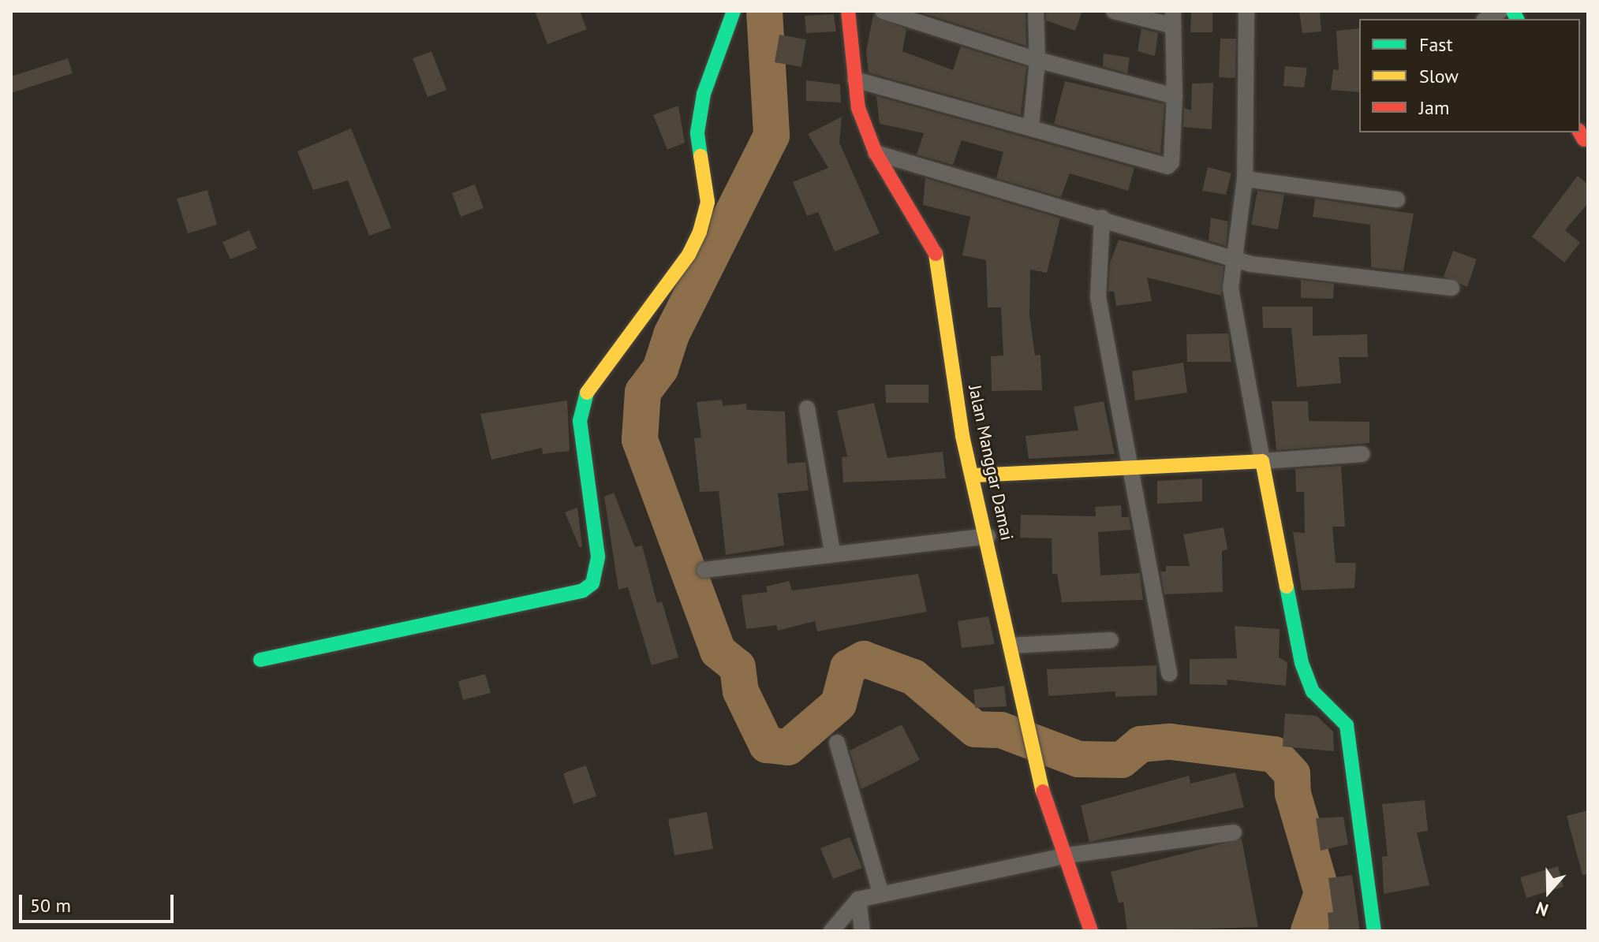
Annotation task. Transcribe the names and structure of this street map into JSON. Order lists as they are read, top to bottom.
{
  "streets": {
    "street": ["Jalan Manggar Damai"]
  },
  "legend": ["Fast", "Slow", "Jam"],
  "scale_bar": "50 m",
  "north": "bottom"
}
